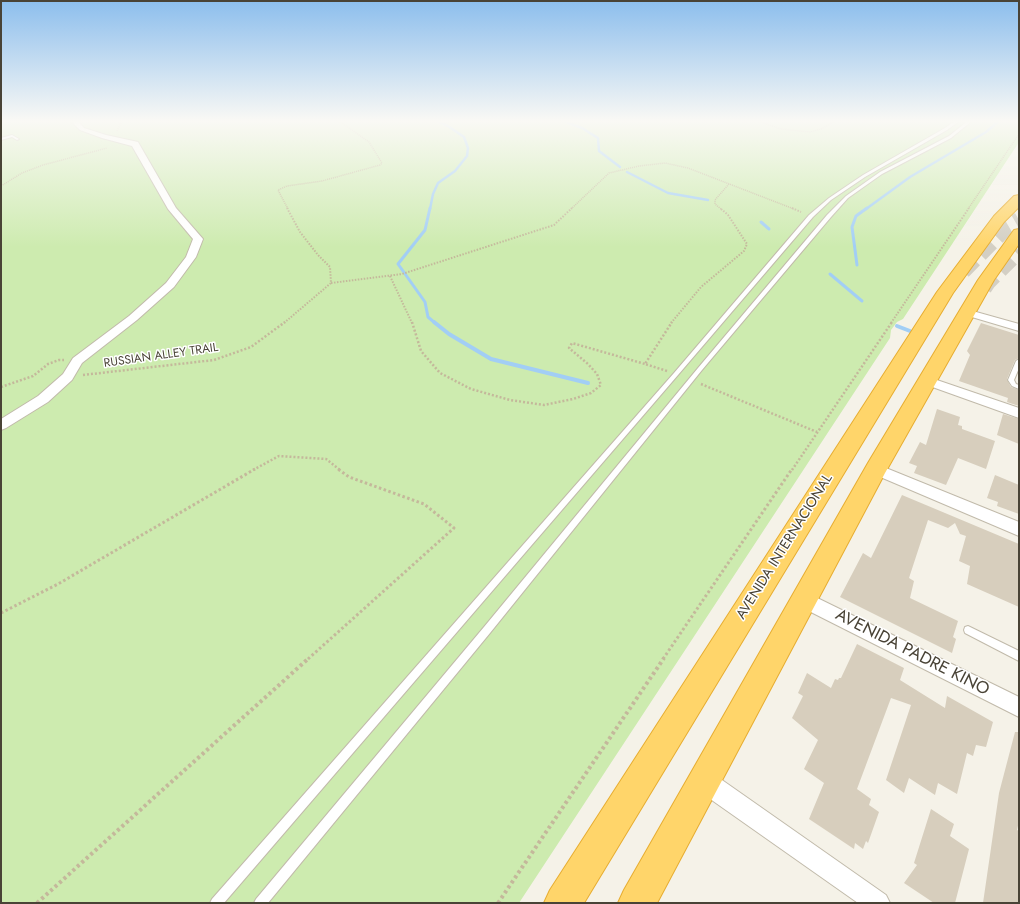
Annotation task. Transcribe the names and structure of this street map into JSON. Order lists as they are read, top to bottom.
{
  "streets": {
    "highway": ["AVENIDA INTERNACIONAL"],
    "street": ["AVENIDA PADRE KINO"],
    "path": ["RUSSIAN ALLEY TRAIL"]
  }
}
